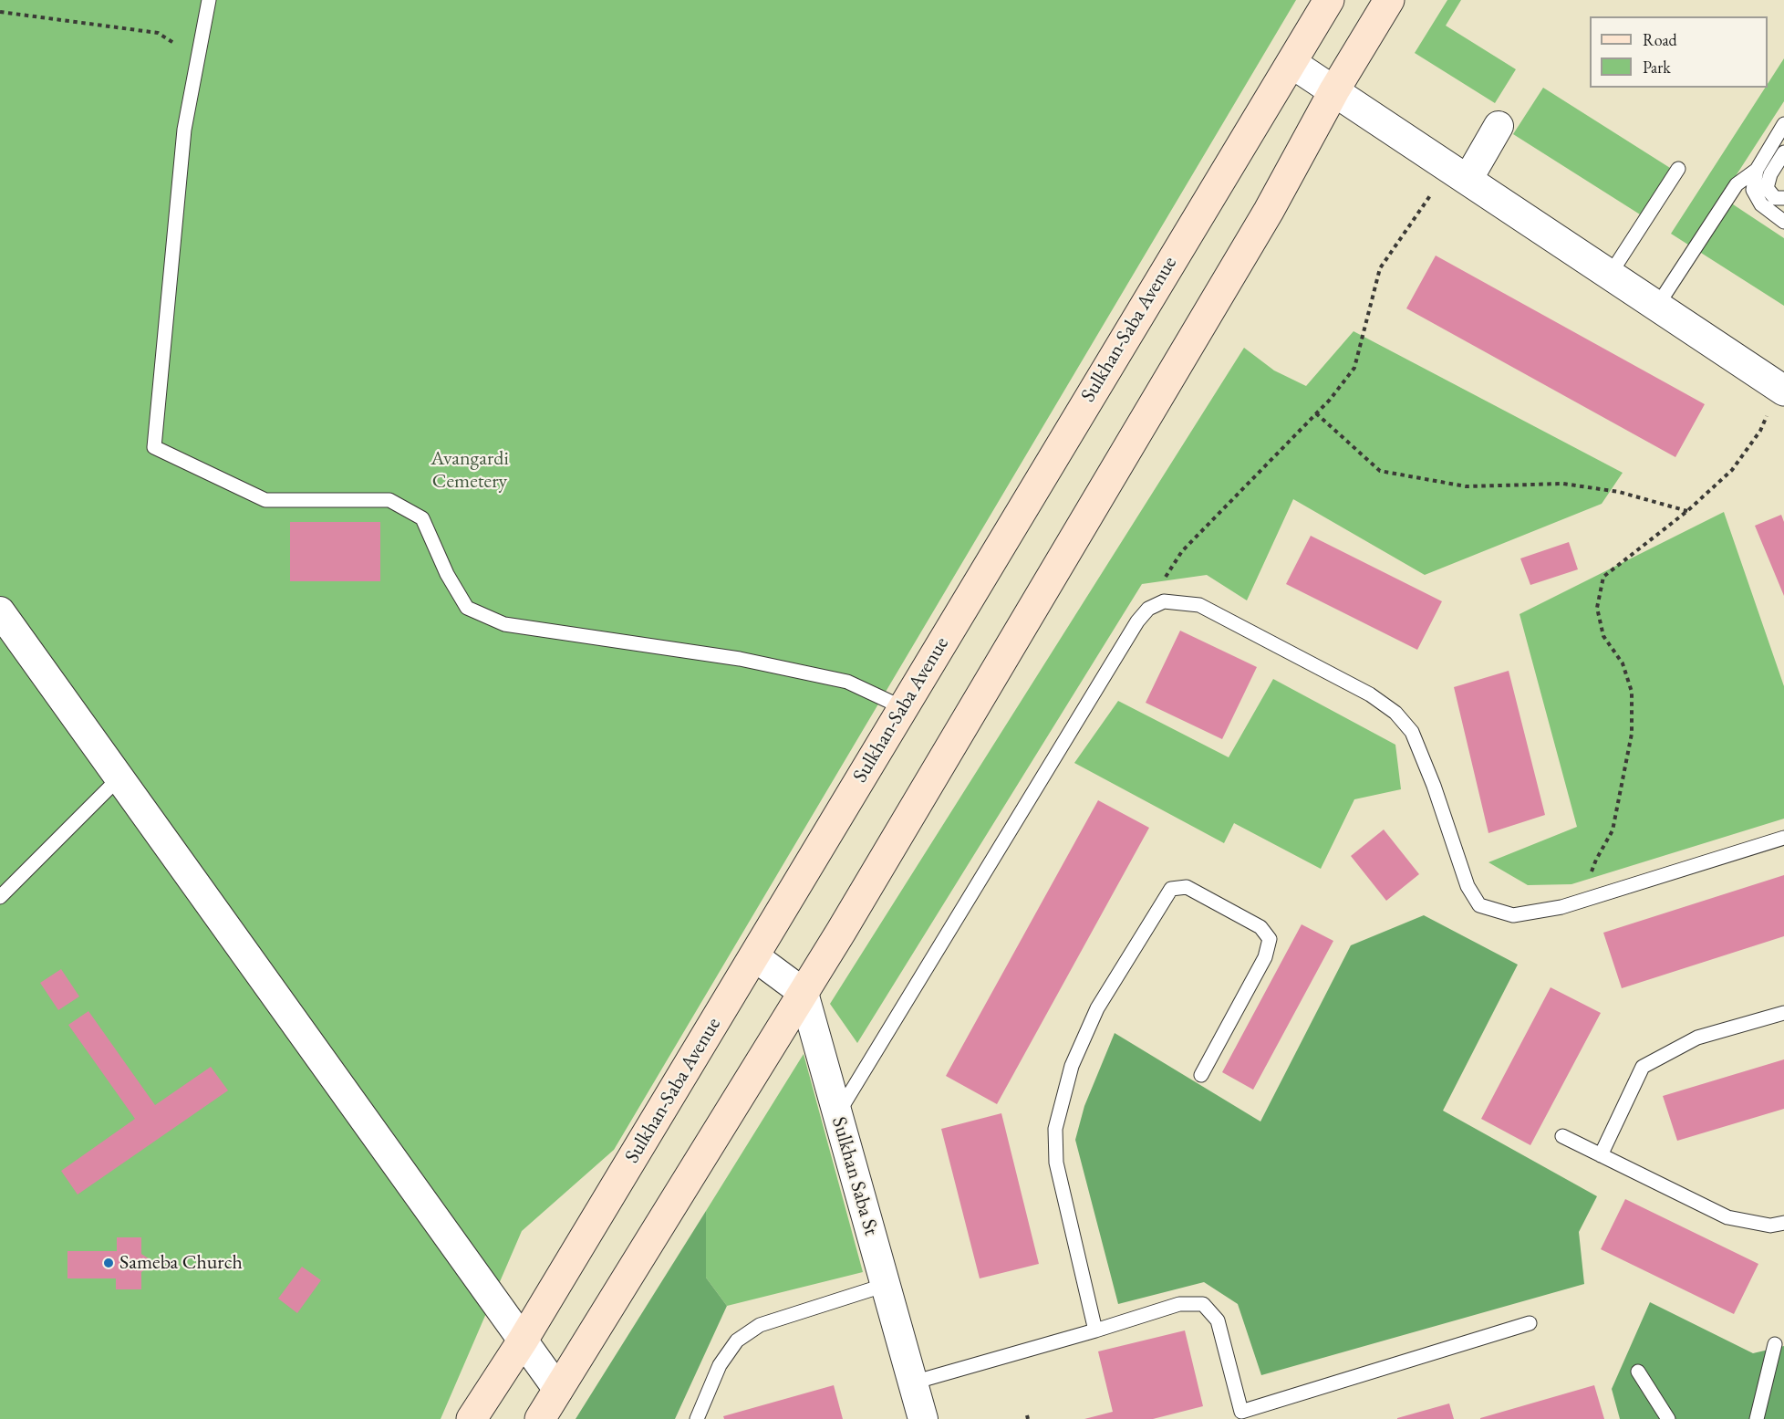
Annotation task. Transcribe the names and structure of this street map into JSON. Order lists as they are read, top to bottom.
{
  "streets": {
    "main road": ["Sulkhan-Saba Avenue"],
    "street": ["Sulkhan Saba St"]
  },
  "parks": ["Avangardi Cemetery"],
  "places": ["Sameba Church"],
  "legend": ["Road", "Park"]
}
